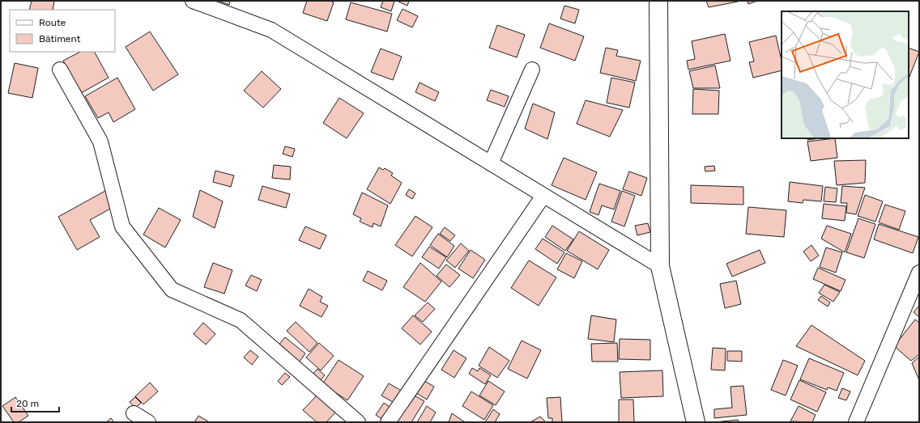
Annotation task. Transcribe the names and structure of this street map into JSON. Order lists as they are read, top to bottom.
{
  "legend": ["Route", "Bâtiment"],
  "scale_bar": "20 m"
}
